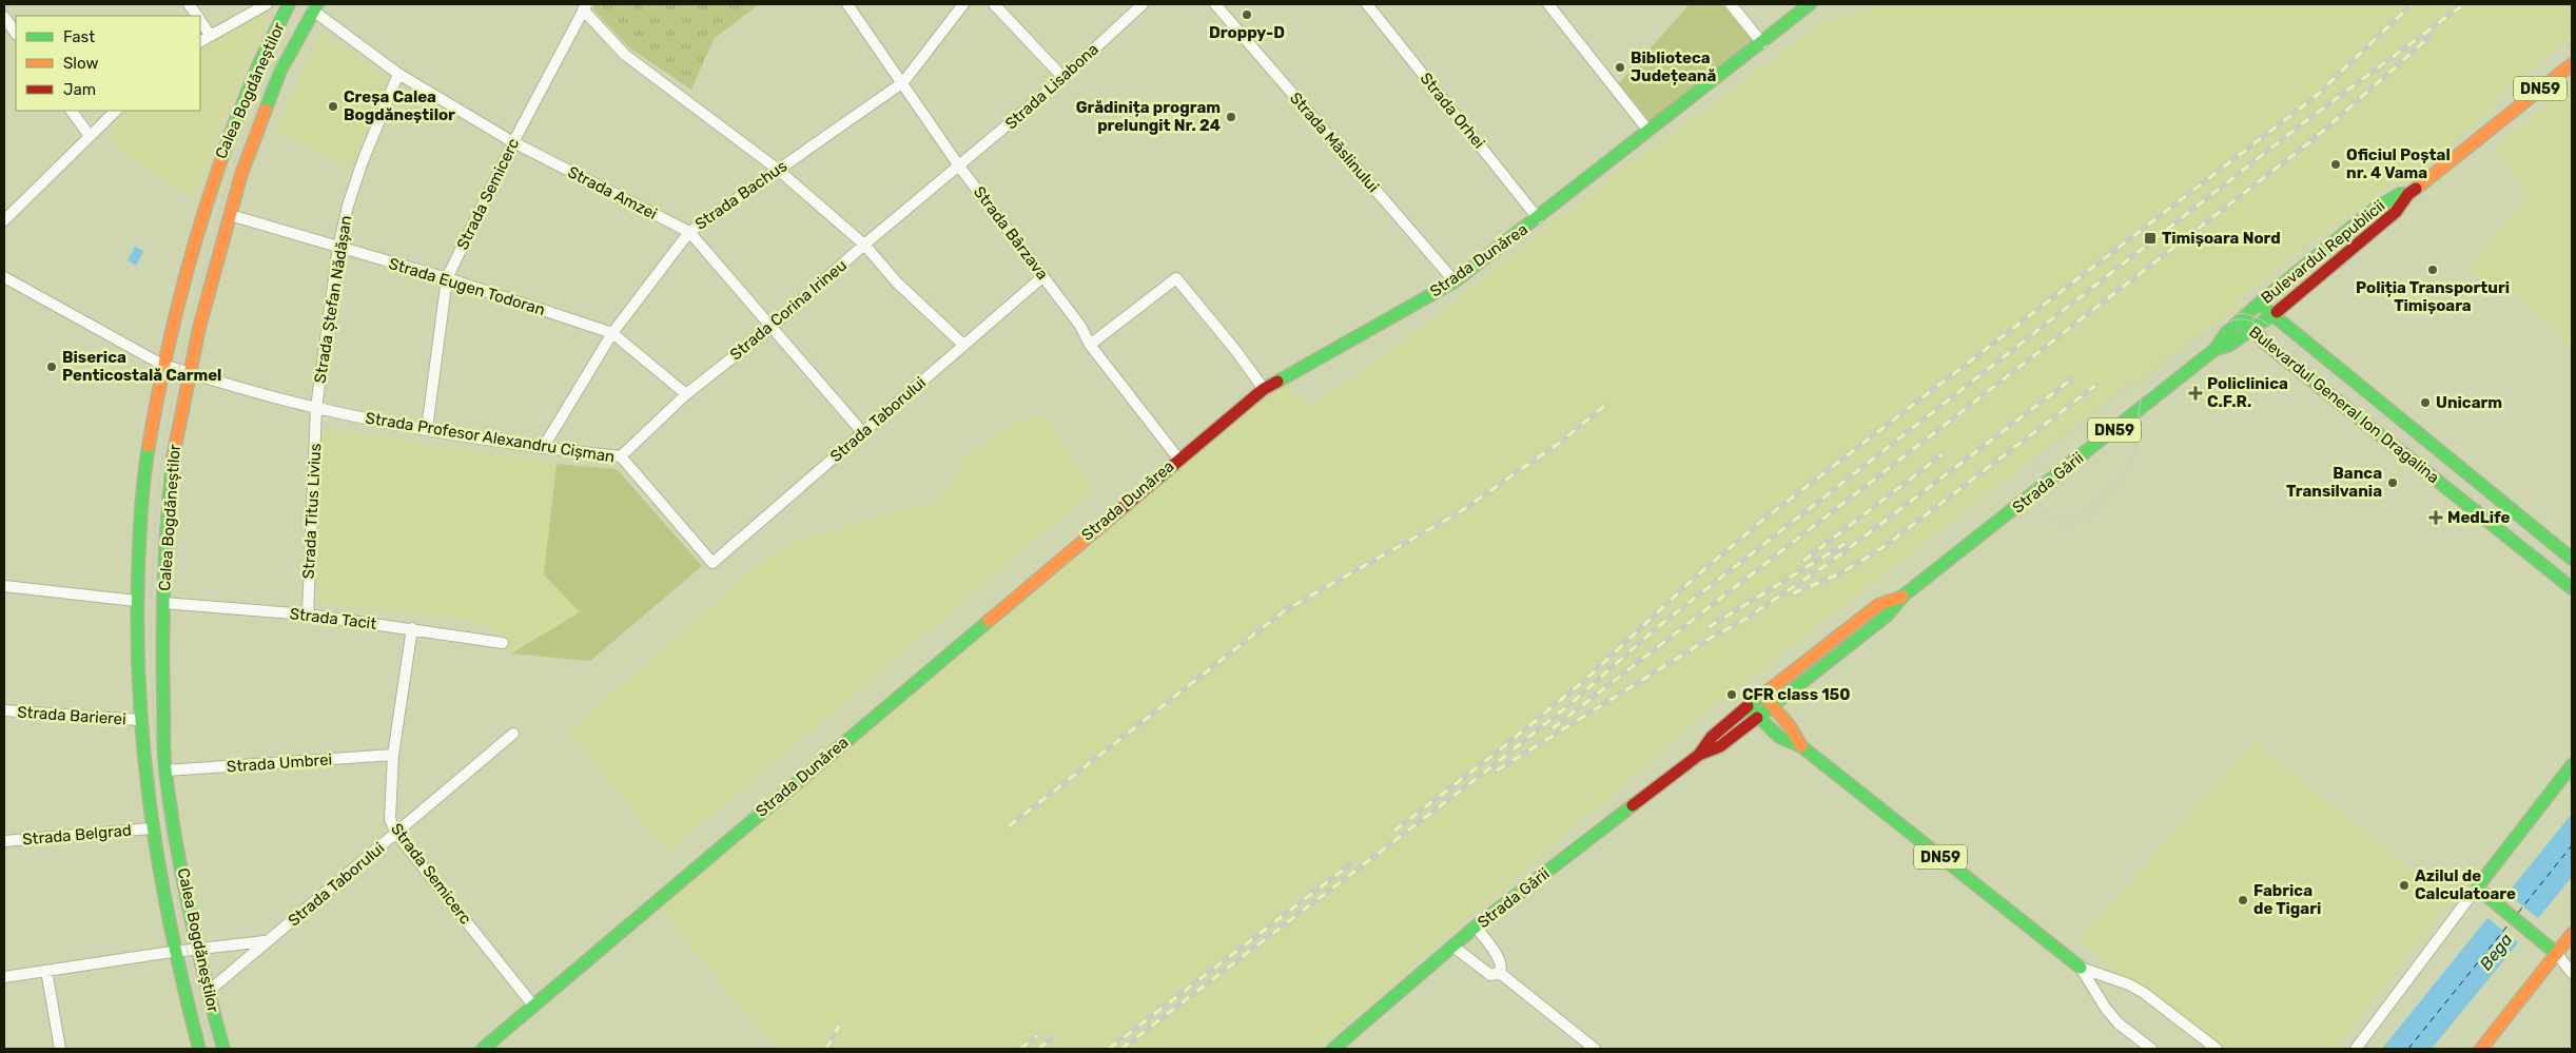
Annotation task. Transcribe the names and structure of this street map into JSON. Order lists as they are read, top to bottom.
{
  "streets": {
    "main road": [
      "DN59",
      "Calea Bogdăneștilor",
      "Bulevardul Republicii",
      "Strada Dunărea",
      "Bulevardul General Ion Dragalina",
      "Strada Gării"
    ],
    "street": [
      "Strada Lisabona",
      "Strada Orhei",
      "Strada Măslinului",
      "Strada Amzei",
      "Strada Semicerc",
      "Strada Bachus",
      "Strada Bârzava",
      "Strada Eugen Todoran",
      "Strada Ștefan Nădășan",
      "Strada Corina Irineu",
      "Strada Taborului",
      "Strada Profesor Alexandru Cișman",
      "Strada Titus Livius",
      "Strada Tacit",
      "Strada Barierei",
      "Strada Umbrei",
      "Strada Belgrad"
    ]
  },
  "crossings": [
    ["Strada Lisabona", "Strada Bârzava"],
    ["Strada Lisabona", "Strada Corina Irineu"],
    ["DN59", "Strada Gării"],
    ["Calea Bogdăneștilor", "Strada Amzei"],
    ["Calea Bogdăneștilor", "Strada Eugen Todoran"],
    ["Calea Bogdăneștilor", "Strada Taborului"],
    ["Calea Bogdăneștilor", "Strada Profesor Alexandru Cișman"],
    ["Calea Bogdăneștilor", "Strada Tacit"],
    ["Calea Bogdăneștilor", "Strada Barierei"],
    ["Calea Bogdăneștilor", "Strada Umbrei"],
    ["Calea Bogdăneștilor", "Strada Belgrad"],
    ["Strada Orhei", "Strada Dunărea"],
    ["Strada Măslinului", "Strada Dunărea"],
    ["Strada Amzei", "Strada Semicerc"],
    ["Strada Amzei", "Strada Bachus"],
    ["Strada Amzei", "Strada Ștefan Nădășan"],
    ["Strada Amzei", "Strada Corina Irineu"],
    ["Strada Amzei", "Strada Taborului"],
    ["Strada Semicerc", "Strada Dunărea"],
    ["Strada Semicerc", "Strada Eugen Todoran"],
    ["Strada Semicerc", "Strada Taborului"],
    ["Strada Semicerc", "Strada Profesor Alexandru Cișman"],
    ["Strada Semicerc", "Strada Tacit"],
    ["Strada Semicerc", "Strada Umbrei"],
    ["Strada Bachus", "Strada Bârzava"],
    ["Strada Bachus", "Strada Eugen Todoran"],
    ["Strada Bachus", "Strada Profesor Alexandru Cișman"],
    ["Strada Bârzava", "Strada Dunărea"],
    ["Strada Bârzava", "Strada Corina Irineu"],
    ["Strada Bârzava", "Strada Taborului"],
    ["Bulevardul Republicii", "Bulevardul General Ion Dragalina"],
    ["Bulevardul Republicii", "Strada Gării"],
    ["Strada Eugen Todoran", "Strada Ștefan Nădășan"],
    ["Strada Eugen Todoran", "Strada Corina Irineu"],
    ["Strada Ștefan Nădășan", "Strada Profesor Alexandru Cișman"],
    ["Strada Ștefan Nădășan", "Strada Titus Livius"],
    ["Strada Corina Irineu", "Strada Profesor Alexandru Cișman"],
    ["Bulevardul General Ion Dragalina", "Strada Gării"],
    ["Strada Taborului", "Strada Profesor Alexandru Cișman"],
    ["Strada Profesor Alexandru Cișman", "Strada Titus Livius"],
    ["Strada Titus Livius", "Strada Tacit"]
  ],
  "water": ["Bega"],
  "places": {
    "other": [
      "Droppy-D",
      "Biblioteca Județeană",
      "Creșa Calea Bogdăneștilor",
      "Grădinița program prelungit Nr. 24",
      "Oficiul Poștal nr. 4 Vama",
      "Poliția Transporturi Timișoara",
      "Biserica Penticostală Carmel",
      "Unicarm",
      "Banca Transilvania",
      "CFR class 150",
      "Azilul de Calculatoare",
      "Fabrica de Tigari"
    ],
    "transit": ["Timișoara Nord"],
    "health": ["Policlinica C.F.R.", "MedLife"]
  },
  "legend": ["Fast", "Slow", "Jam"]
}
